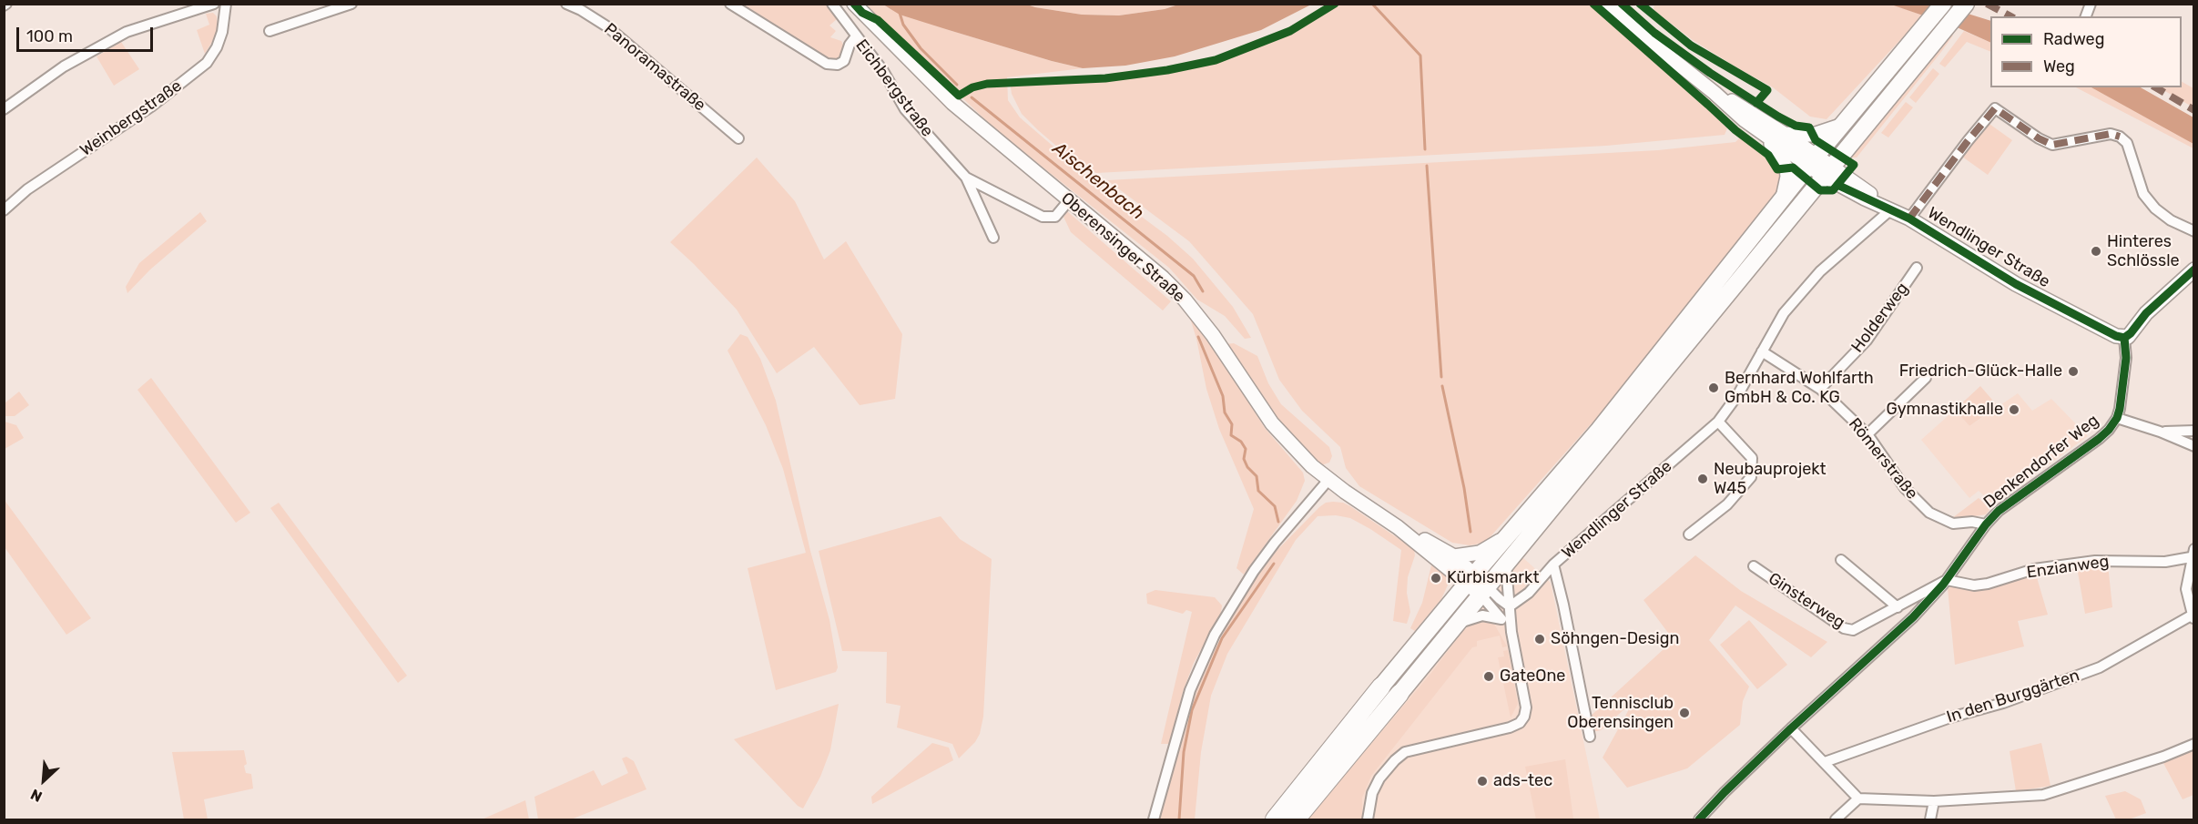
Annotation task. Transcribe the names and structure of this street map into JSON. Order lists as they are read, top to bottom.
{
  "streets": {
    "street": [
      "Panoramastraße",
      "Eichbergstraße",
      "Weinbergstraße",
      "Oberensinger Straße",
      "Wendlinger Straße",
      "Holderweg",
      "Römerstraße",
      "Denkendorfer Weg",
      "Enzianweg",
      "Ginsterweg",
      "In den Burggärten"
    ]
  },
  "crossings": [
    ["Eichbergstraße", "Oberensinger Straße"],
    ["Wendlinger Straße", "Römerstraße"],
    ["Wendlinger Straße", "Denkendorfer Weg"],
    ["Holderweg", "Römerstraße"],
    ["Römerstraße", "Denkendorfer Weg"],
    ["Denkendorfer Weg", "Enzianweg"],
    ["Denkendorfer Weg", "Ginsterweg"],
    ["Enzianweg", "Ginsterweg"]
  ],
  "water": ["Aischenbach"],
  "places": [
    "Hinteres Schlössle",
    "Friedrich-Glück-Halle",
    "Bernhard Wohlfarth GmbH & Co. KG",
    "Gymnastikhalle",
    "Neubauprojekt W45",
    "Kürbismarkt",
    "Söhngen-Design",
    "GateOne",
    "Tennisclub Oberensingen",
    "ads-tec"
  ],
  "legend": ["Radweg", "Weg"],
  "scale_bar": "100 m",
  "north": "bottom left"
}
